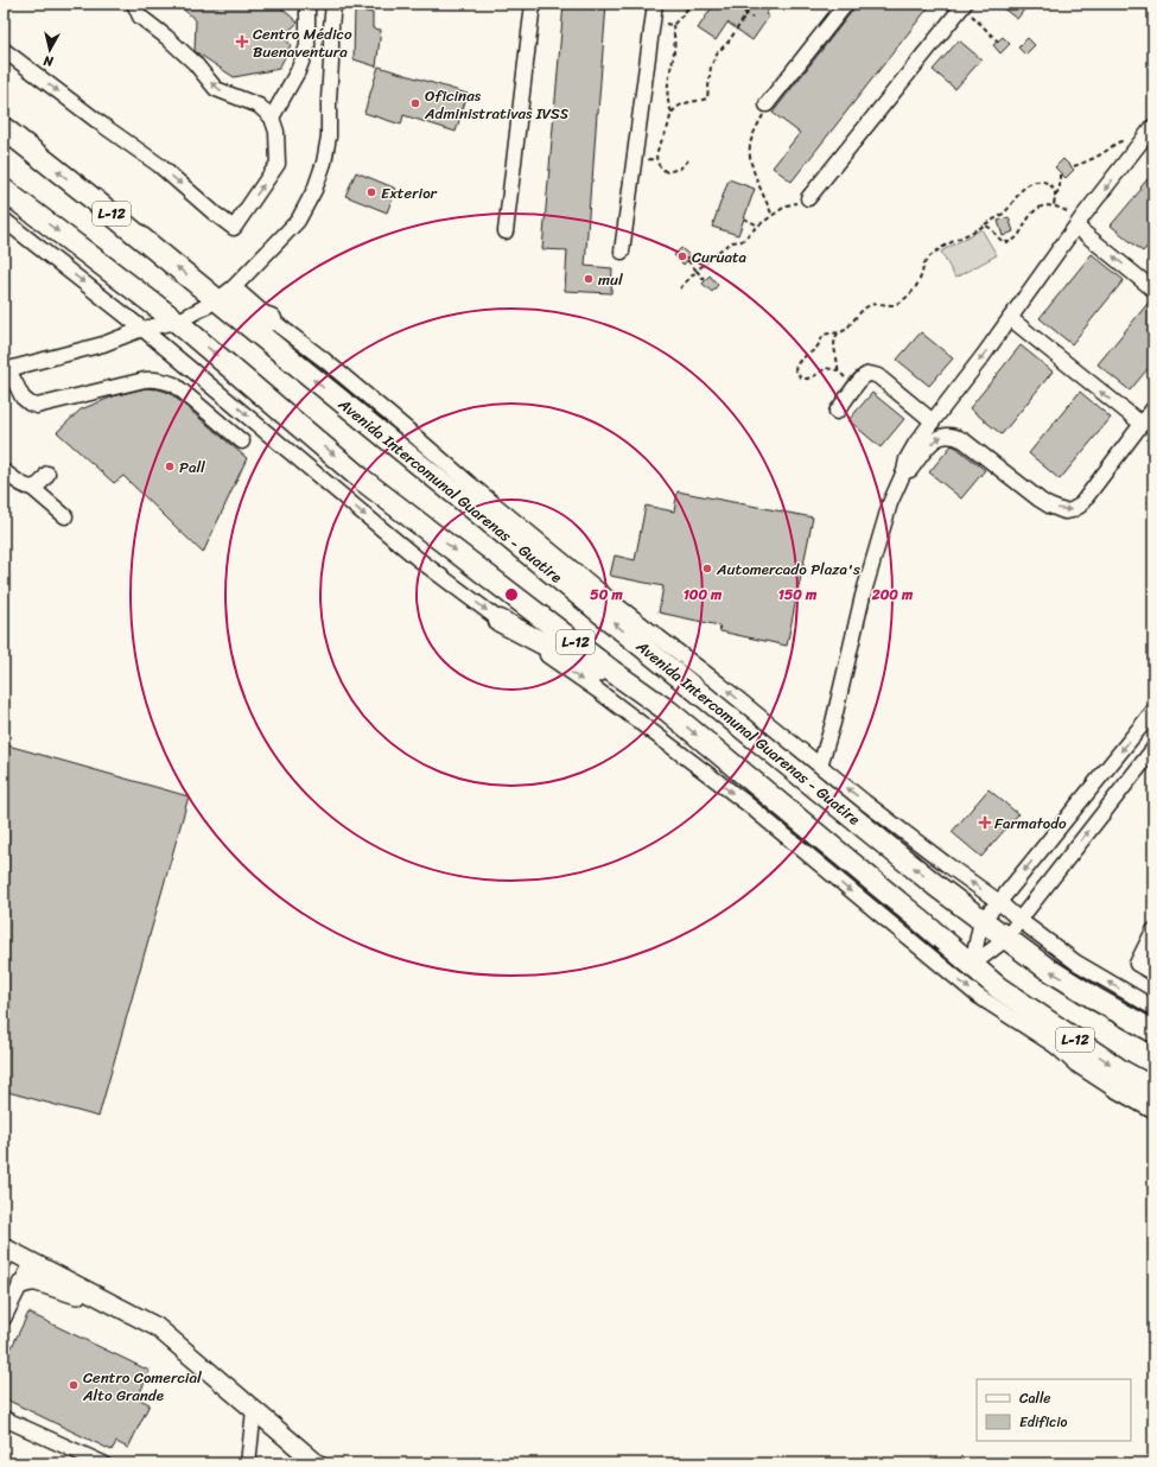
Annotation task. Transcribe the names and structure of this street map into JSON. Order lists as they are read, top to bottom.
{
  "streets": {
    "highway": ["L-12", "Avenida Intercomunal Guarenas - Guatire"]
  },
  "places": {
    "health": ["Centro Médico Buenaventura", "Farmatodo"],
    "other": [
      "Oficinas Administrativas IVSS",
      "Exterior",
      "Curuata",
      "mul",
      "Pall",
      "Automercado Plaza's",
      "Centro Comercial Alto Grande"
    ]
  },
  "legend": ["Calle", "Edificio"],
  "north": "bottom",
  "rings": [
    "50 m",
    "100 m",
    "150 m",
    "200 m"
  ]
}
